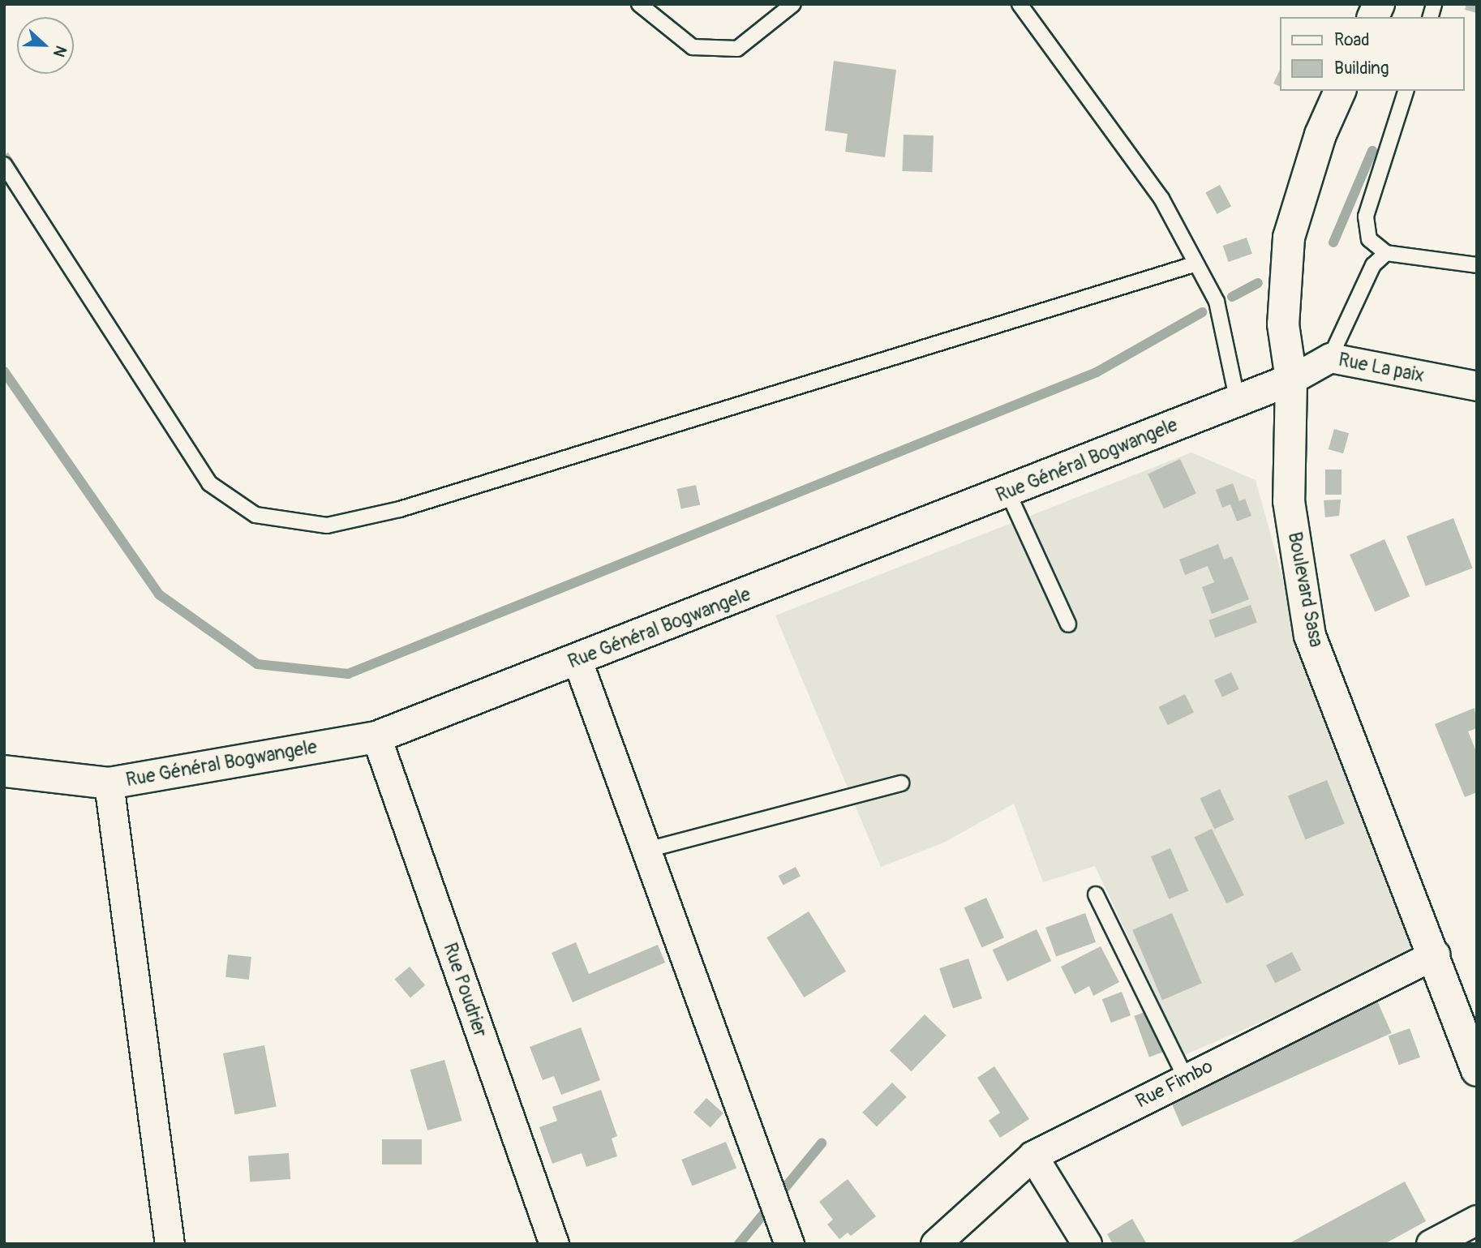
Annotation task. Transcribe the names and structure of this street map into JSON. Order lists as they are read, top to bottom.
{
  "streets": {
    "street": [
      "Rue La paix",
      "Rue Général Bogwangele",
      "Boulevard Sasa",
      "Rue Poudrier",
      "Rue Fimbo"
    ]
  },
  "crossings": [
    ["Rue La paix", "Rue Général Bogwangele"],
    ["Rue La paix", "Boulevard Sasa"],
    ["Rue Général Bogwangele", "Boulevard Sasa"],
    ["Rue Général Bogwangele", "Rue Poudrier"],
    ["Boulevard Sasa", "Rue Fimbo"]
  ],
  "legend": ["Road", "Building"],
  "north": "right"
}
